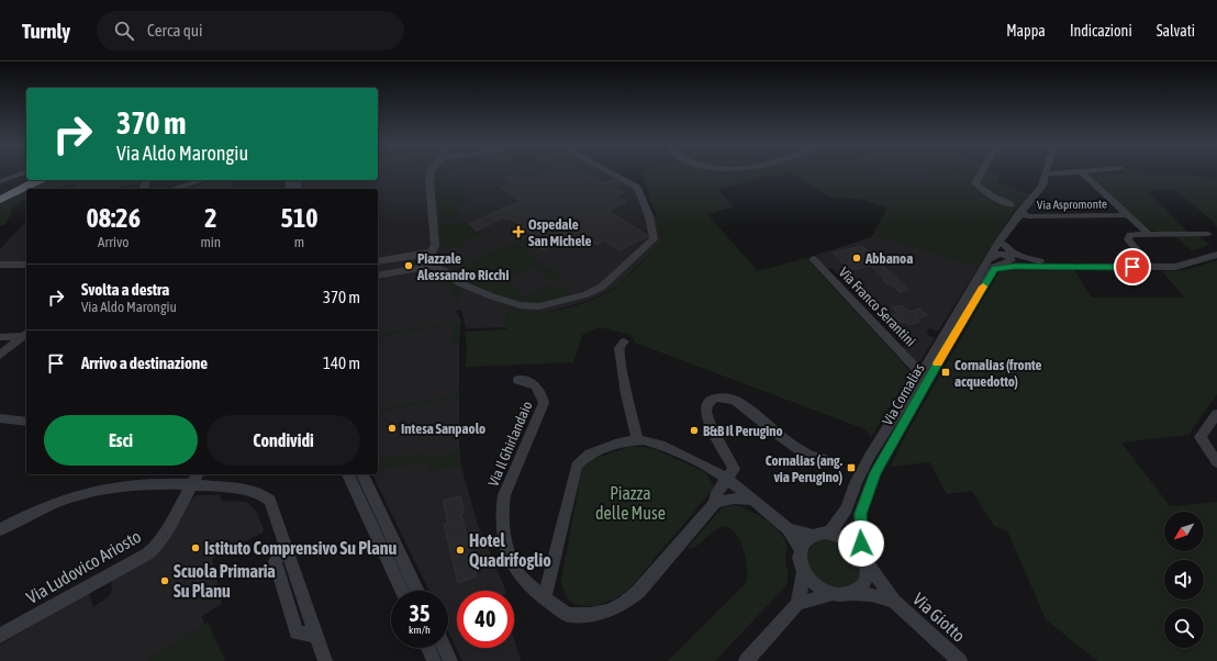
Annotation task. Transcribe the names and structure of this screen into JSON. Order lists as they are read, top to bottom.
{
  "streets": {
    "street": [
      "Via Aspromonte",
      "Via Franco Serantini",
      "Via Cornalias",
      "Via Il Ghirlandaio",
      "Via Ludovico Ariosto",
      "Via Giotto"
    ]
  },
  "crossings": [
    ["Via Aspromonte", "Via Cornalias"],
    ["Via Franco Serantini", "Via Cornalias"],
    ["Via Cornalias", "Via Giotto"]
  ],
  "parks": ["Piazza delle Muse"],
  "places": {
    "health": ["Ospedale San Michele"],
    "other": [
      "Abbanoa",
      "Piazzale Alessandro Ricchi",
      "Intesa Sanpaolo",
      "B&B Il Perugino",
      "Istituto Comprensivo Su Planu",
      "Hotel Quadrifoglio",
      "Scuola Primaria Su Planu"
    ],
    "transit": ["Cornalias (fronte acquedotto)", "Cornalias (ang. via Perugino)"]
  },
  "north": "bottom left",
  "page": {
    "header": "Turnly",
    "search": "Cerca qui",
    "nav": ["Mappa", "Indicazioni", "Salvati"],
    "turn": ["370 m", "Via Aldo Marongiu"],
    "eta": [
      "08:26",
      "Arrivo",
      "2",
      "min",
      "510",
      "m"
    ],
    "list": [
      {
        "name": "Svolta a destra",
        "note": "Via Aldo Marongiu",
        "value": "370 m"
      },
      {
        "name": "Arrivo a destinazione",
        "value": "140 m"
      }
    ],
    "buttons": ["Esci", "Condividi"],
    "speed": "35 km/h",
    "limit": "40"
  }
}
